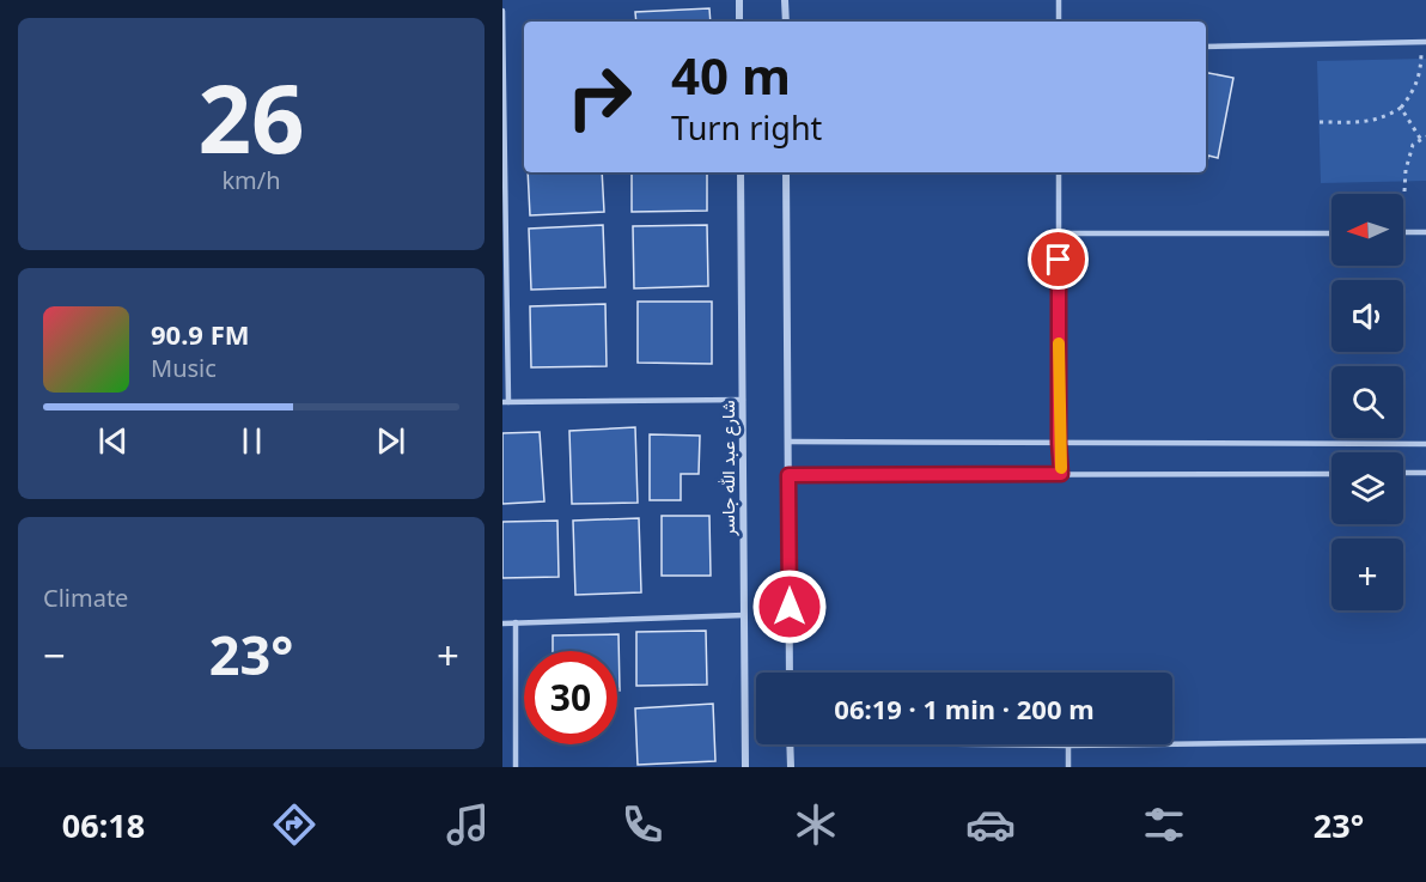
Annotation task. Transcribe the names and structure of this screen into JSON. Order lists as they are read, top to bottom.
{
  "streets": {
    "street": ["شارع عبد الله جاسر"]
  },
  "north": "left",
  "page": {
    "tile": [
      ["26", "km/h"],
      "Climate"
    ],
    "turn": ["40 m", "Turn right"],
    "map_buttons": "+",
    "song": ["90.9 FM", "Music"],
    "heat": ["−", "23°", "+"],
    "limit": "30",
    "trip": "06:19 · 1 min · 200 m",
    "tabs": ["06:18", "23°"]
  }
}
